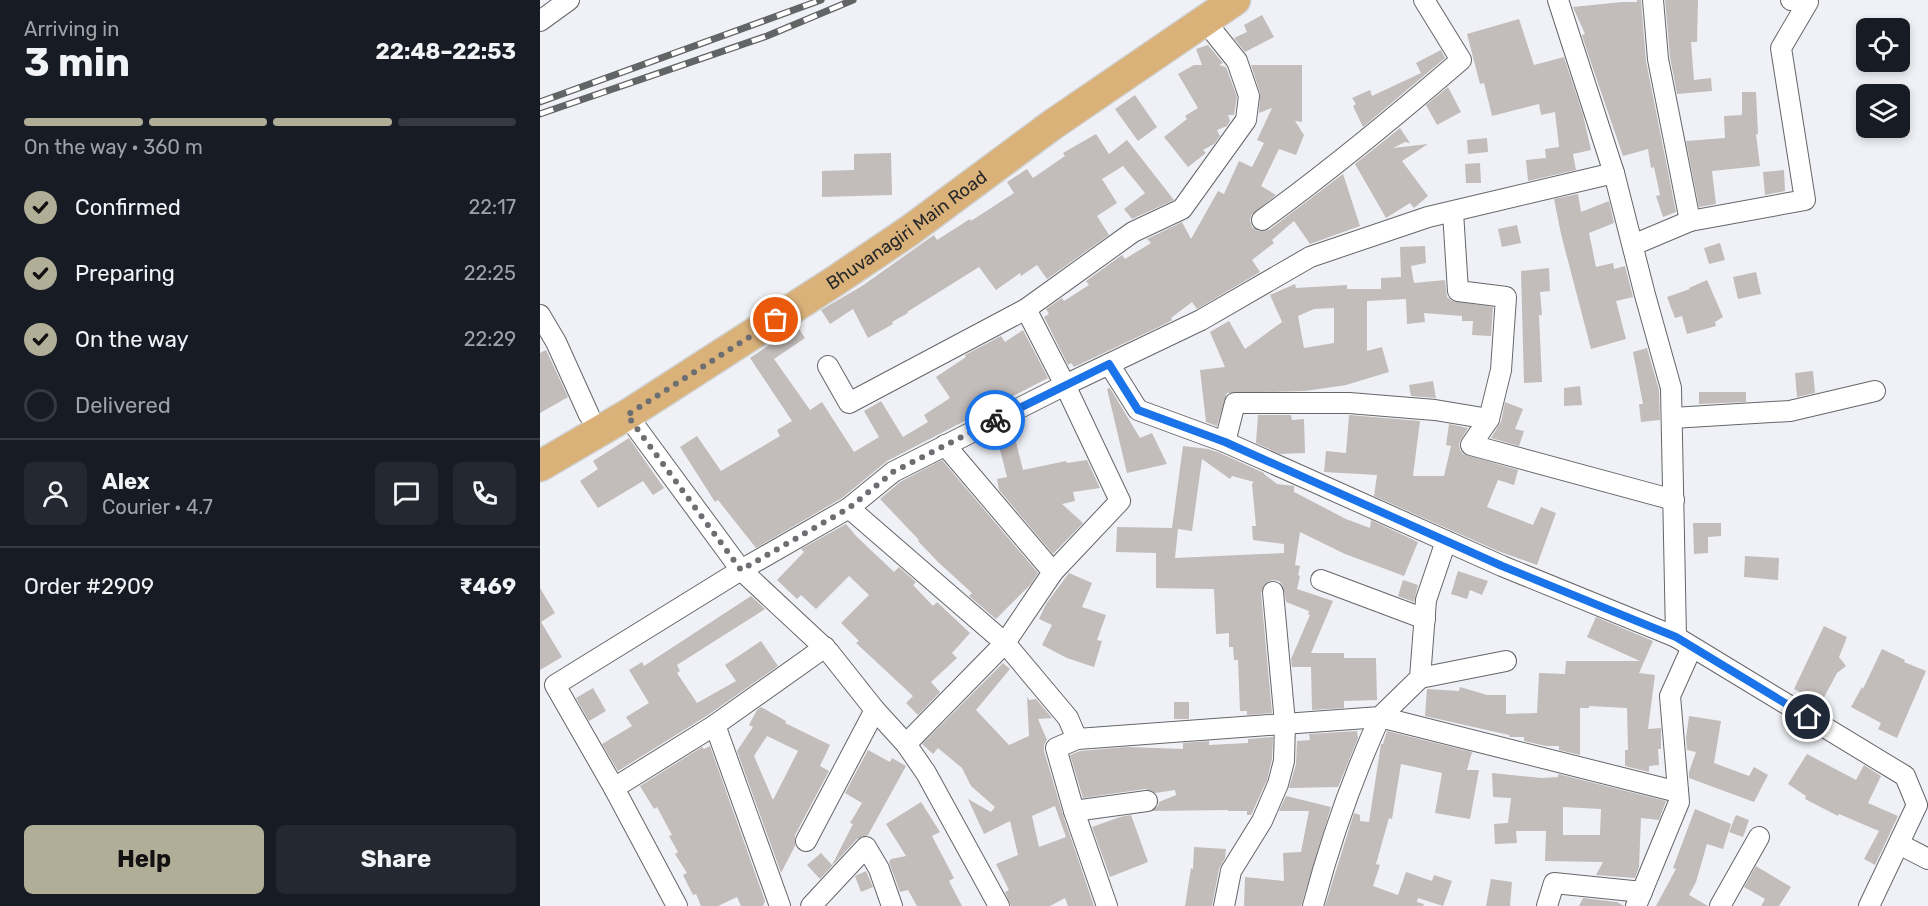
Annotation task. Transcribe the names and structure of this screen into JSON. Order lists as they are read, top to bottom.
{
  "streets": {
    "main road": ["Bhuvanagiri Main Road"]
  },
  "page": {
    "heading": ["3 min", "Arriving in", "22:48–22:53"],
    "panel": [
      "Alex",
      "Courier · 4.7",
      "Order #2909",
      "₹469"
    ],
    "bar": "On the way · 360 m",
    "list": [
      ["Confirmed", "22:17"],
      ["Preparing", "22:25"],
      ["On the way", "22:29"],
      "Delivered"
    ],
    "buttons": ["Help", "Share"]
  }
}
